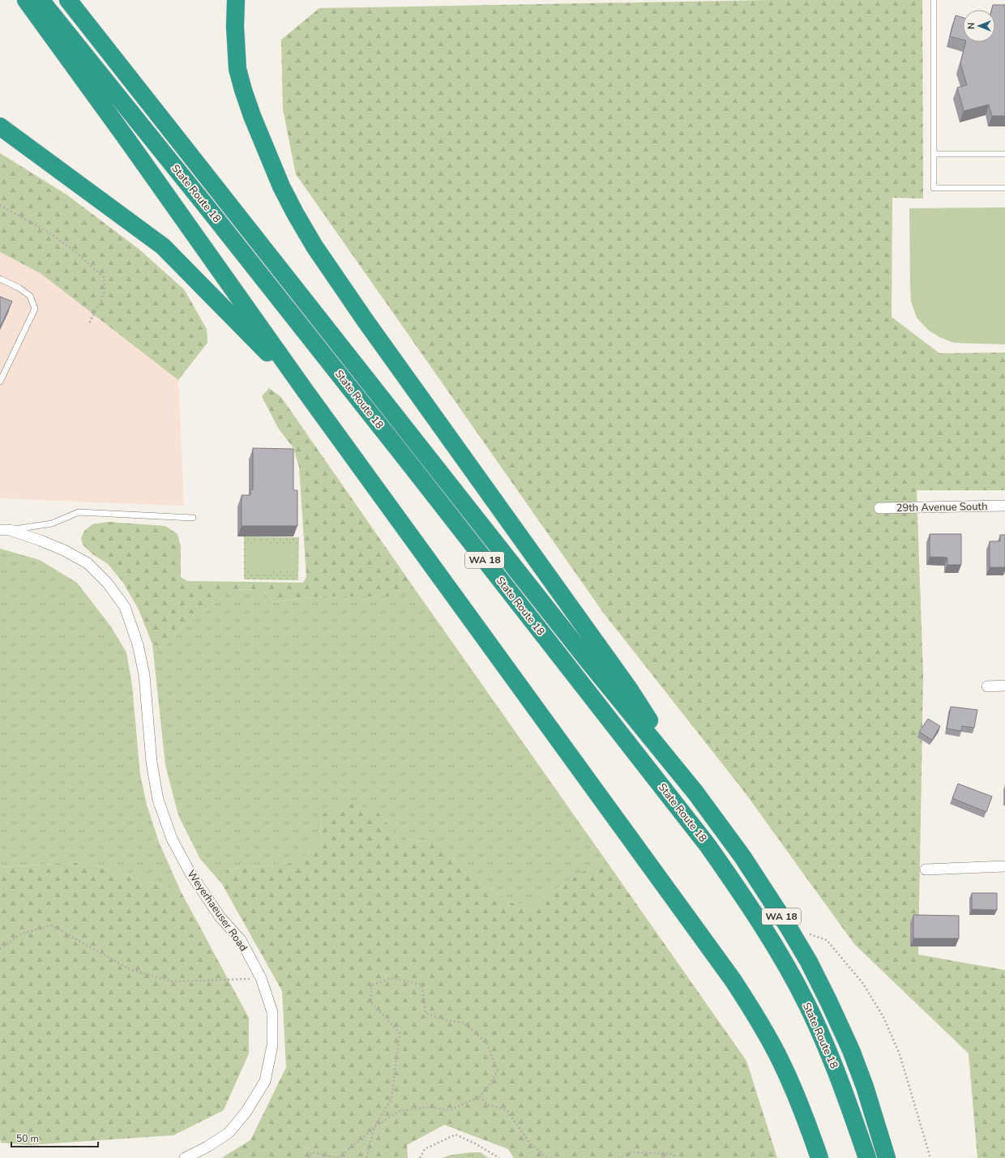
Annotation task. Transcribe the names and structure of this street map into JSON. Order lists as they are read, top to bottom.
{
  "streets": {
    "highway": ["State Route 18", "WA 18"],
    "street": ["29th Avenue South", "Weyerhaeuser Road"]
  },
  "scale_bar": "50 m",
  "north": "left"
}
